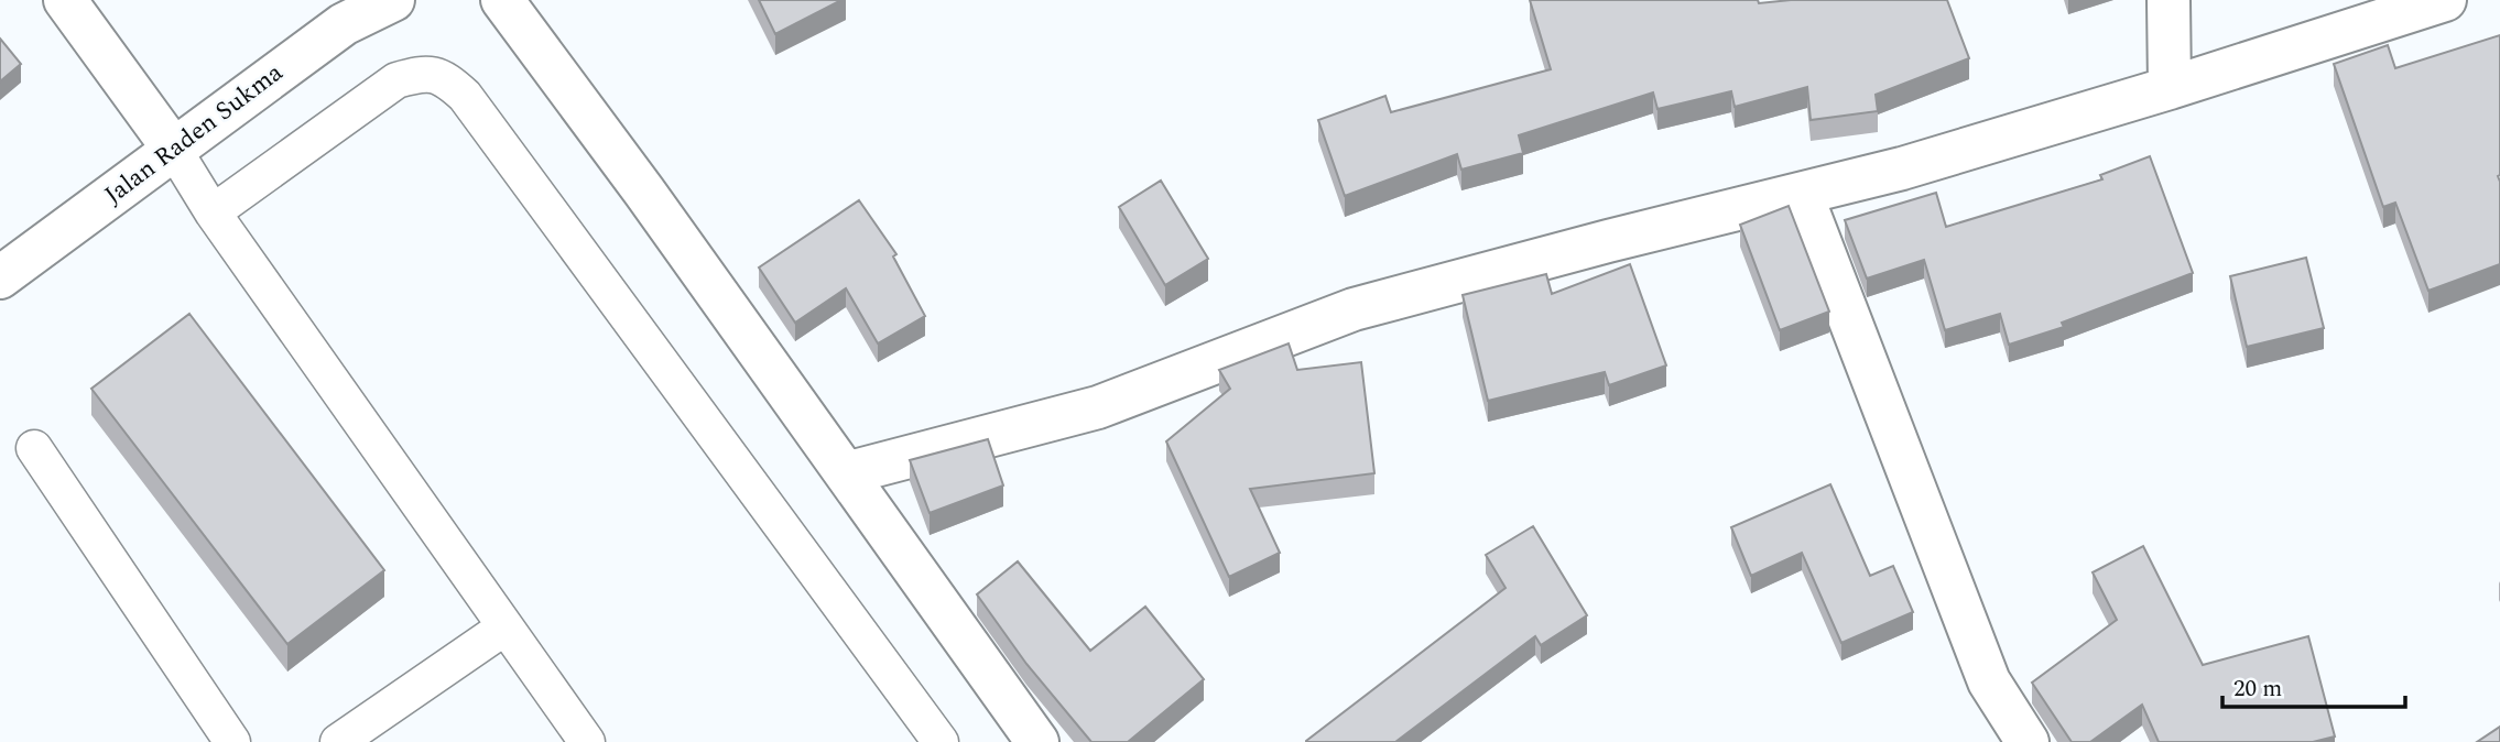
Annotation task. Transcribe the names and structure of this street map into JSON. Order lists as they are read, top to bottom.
{
  "streets": {
    "street": ["Jalan Raden Sukma"]
  },
  "scale_bar": "20 m"
}
